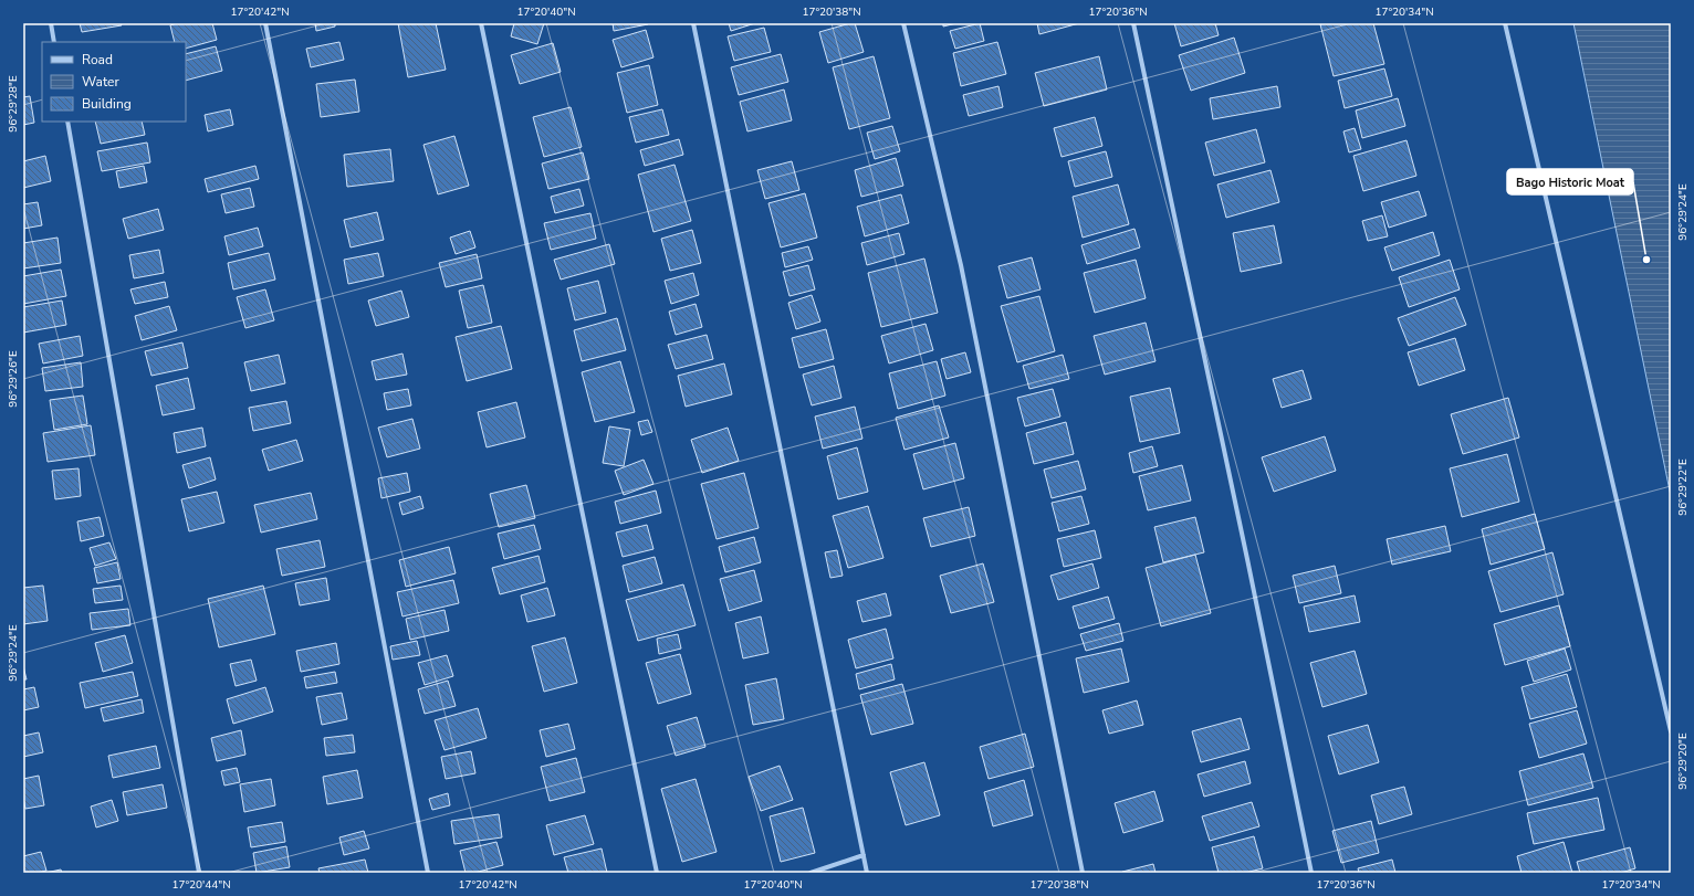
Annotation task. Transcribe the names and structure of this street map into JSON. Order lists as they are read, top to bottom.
{
  "places": ["Bago Historic Moat"],
  "legend": ["Road", "Water", "Building"],
  "coordinates": [
    "17°20'42\"N",
    "17°20'40\"N",
    "17°20'38\"N",
    "17°20'36\"N",
    "17°20'34\"N",
    "96°29'28\"E",
    "96°29'24\"E",
    "96°29'26\"E",
    "96°29'22\"E",
    "96°29'20\"E",
    "17°20'44\"N"
  ]
}
